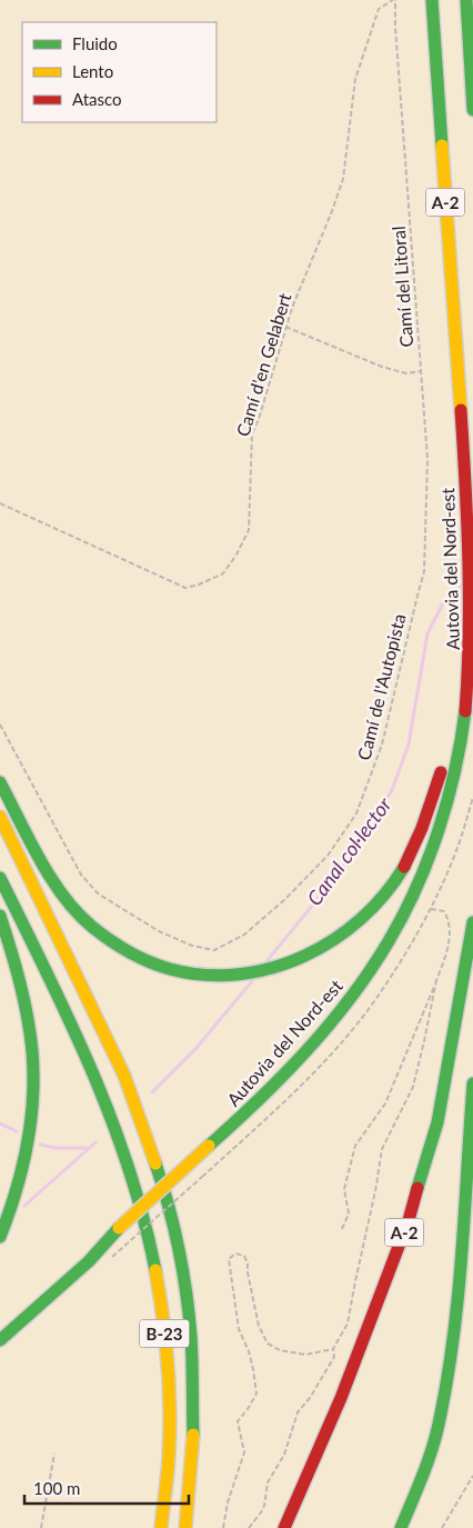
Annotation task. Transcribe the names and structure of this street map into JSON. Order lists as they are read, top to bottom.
{
  "streets": {
    "highway": ["A-2", "Autovia del Nord-est", "B-23"],
    "path": ["Camí del Litoral", "Camí d'en Gelabert", "Camí de l'Autopista"]
  },
  "crossings": [
    ["A-2", "Autovia del Nord-est"],
    ["Camí del Litoral", "Camí d'en Gelabert"],
    ["Camí del Litoral", "Camí de l'Autopista"]
  ],
  "water": ["Canal col·lector"],
  "legend": ["Fluido", "Lento", "Atasco"],
  "scale_bar": "100 m"
}
